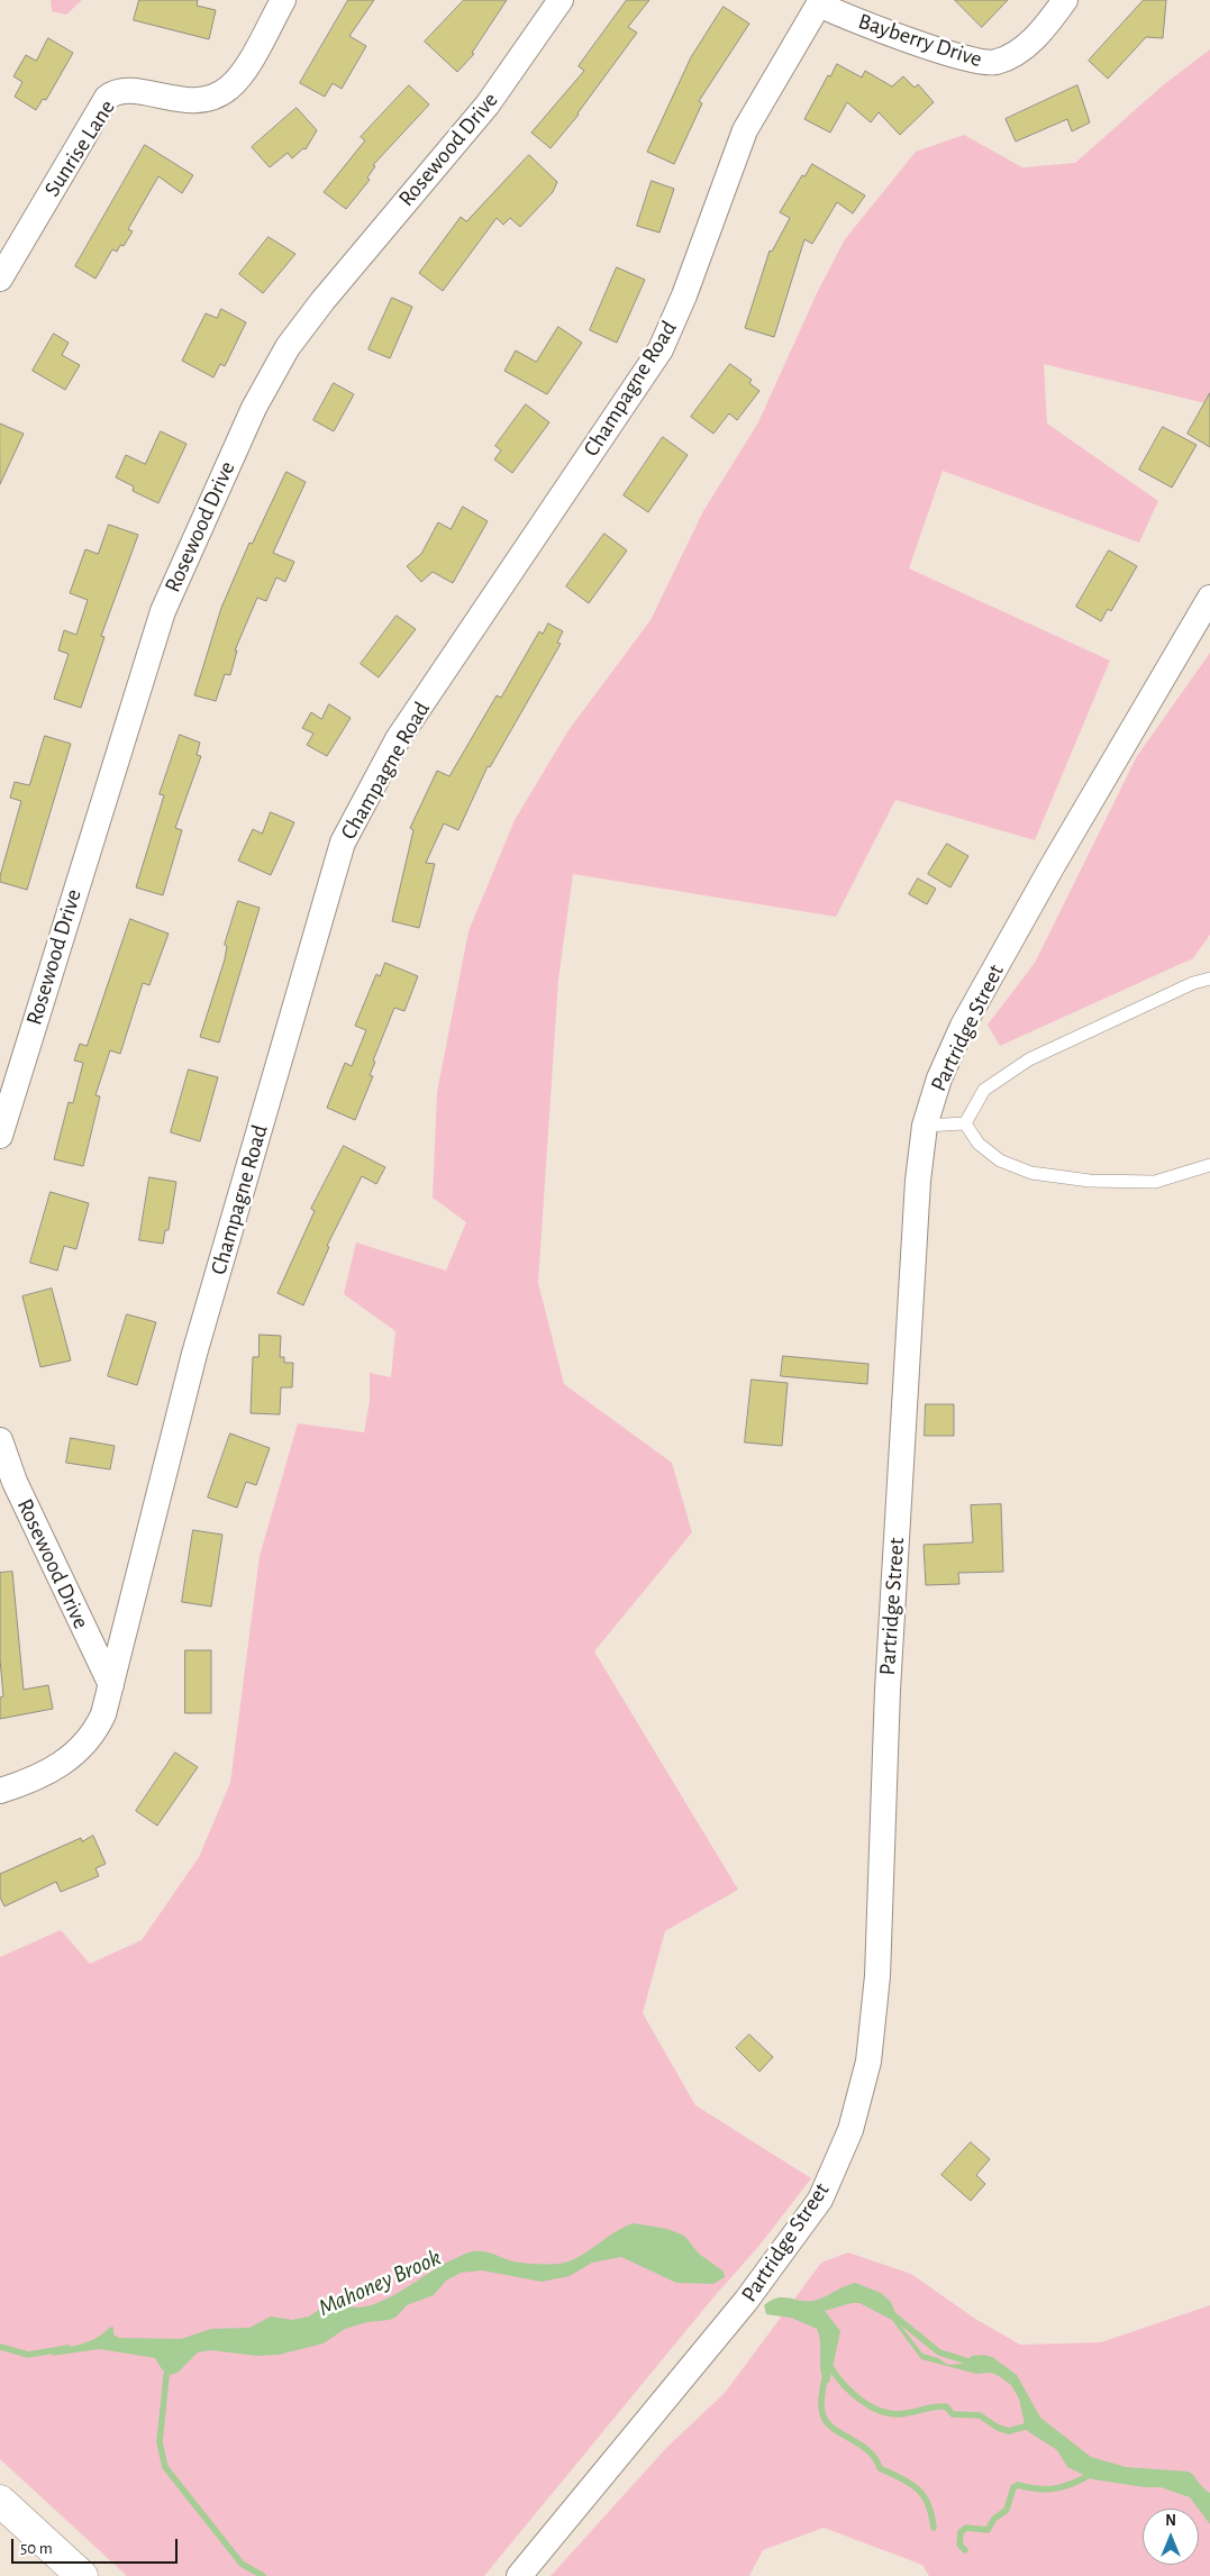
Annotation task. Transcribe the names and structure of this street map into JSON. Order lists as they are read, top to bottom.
{
  "streets": {
    "street": [
      "Bayberry Drive",
      "Sunrise Lane",
      "Rosewood Drive",
      "Champagne Road",
      "Partridge Street"
    ]
  },
  "crossings": [
    ["Bayberry Drive", "Champagne Road"],
    ["Rosewood Drive", "Champagne Road"]
  ],
  "water": ["Mahoney Brook"],
  "scale_bar": "50 m",
  "north": "top"
}
